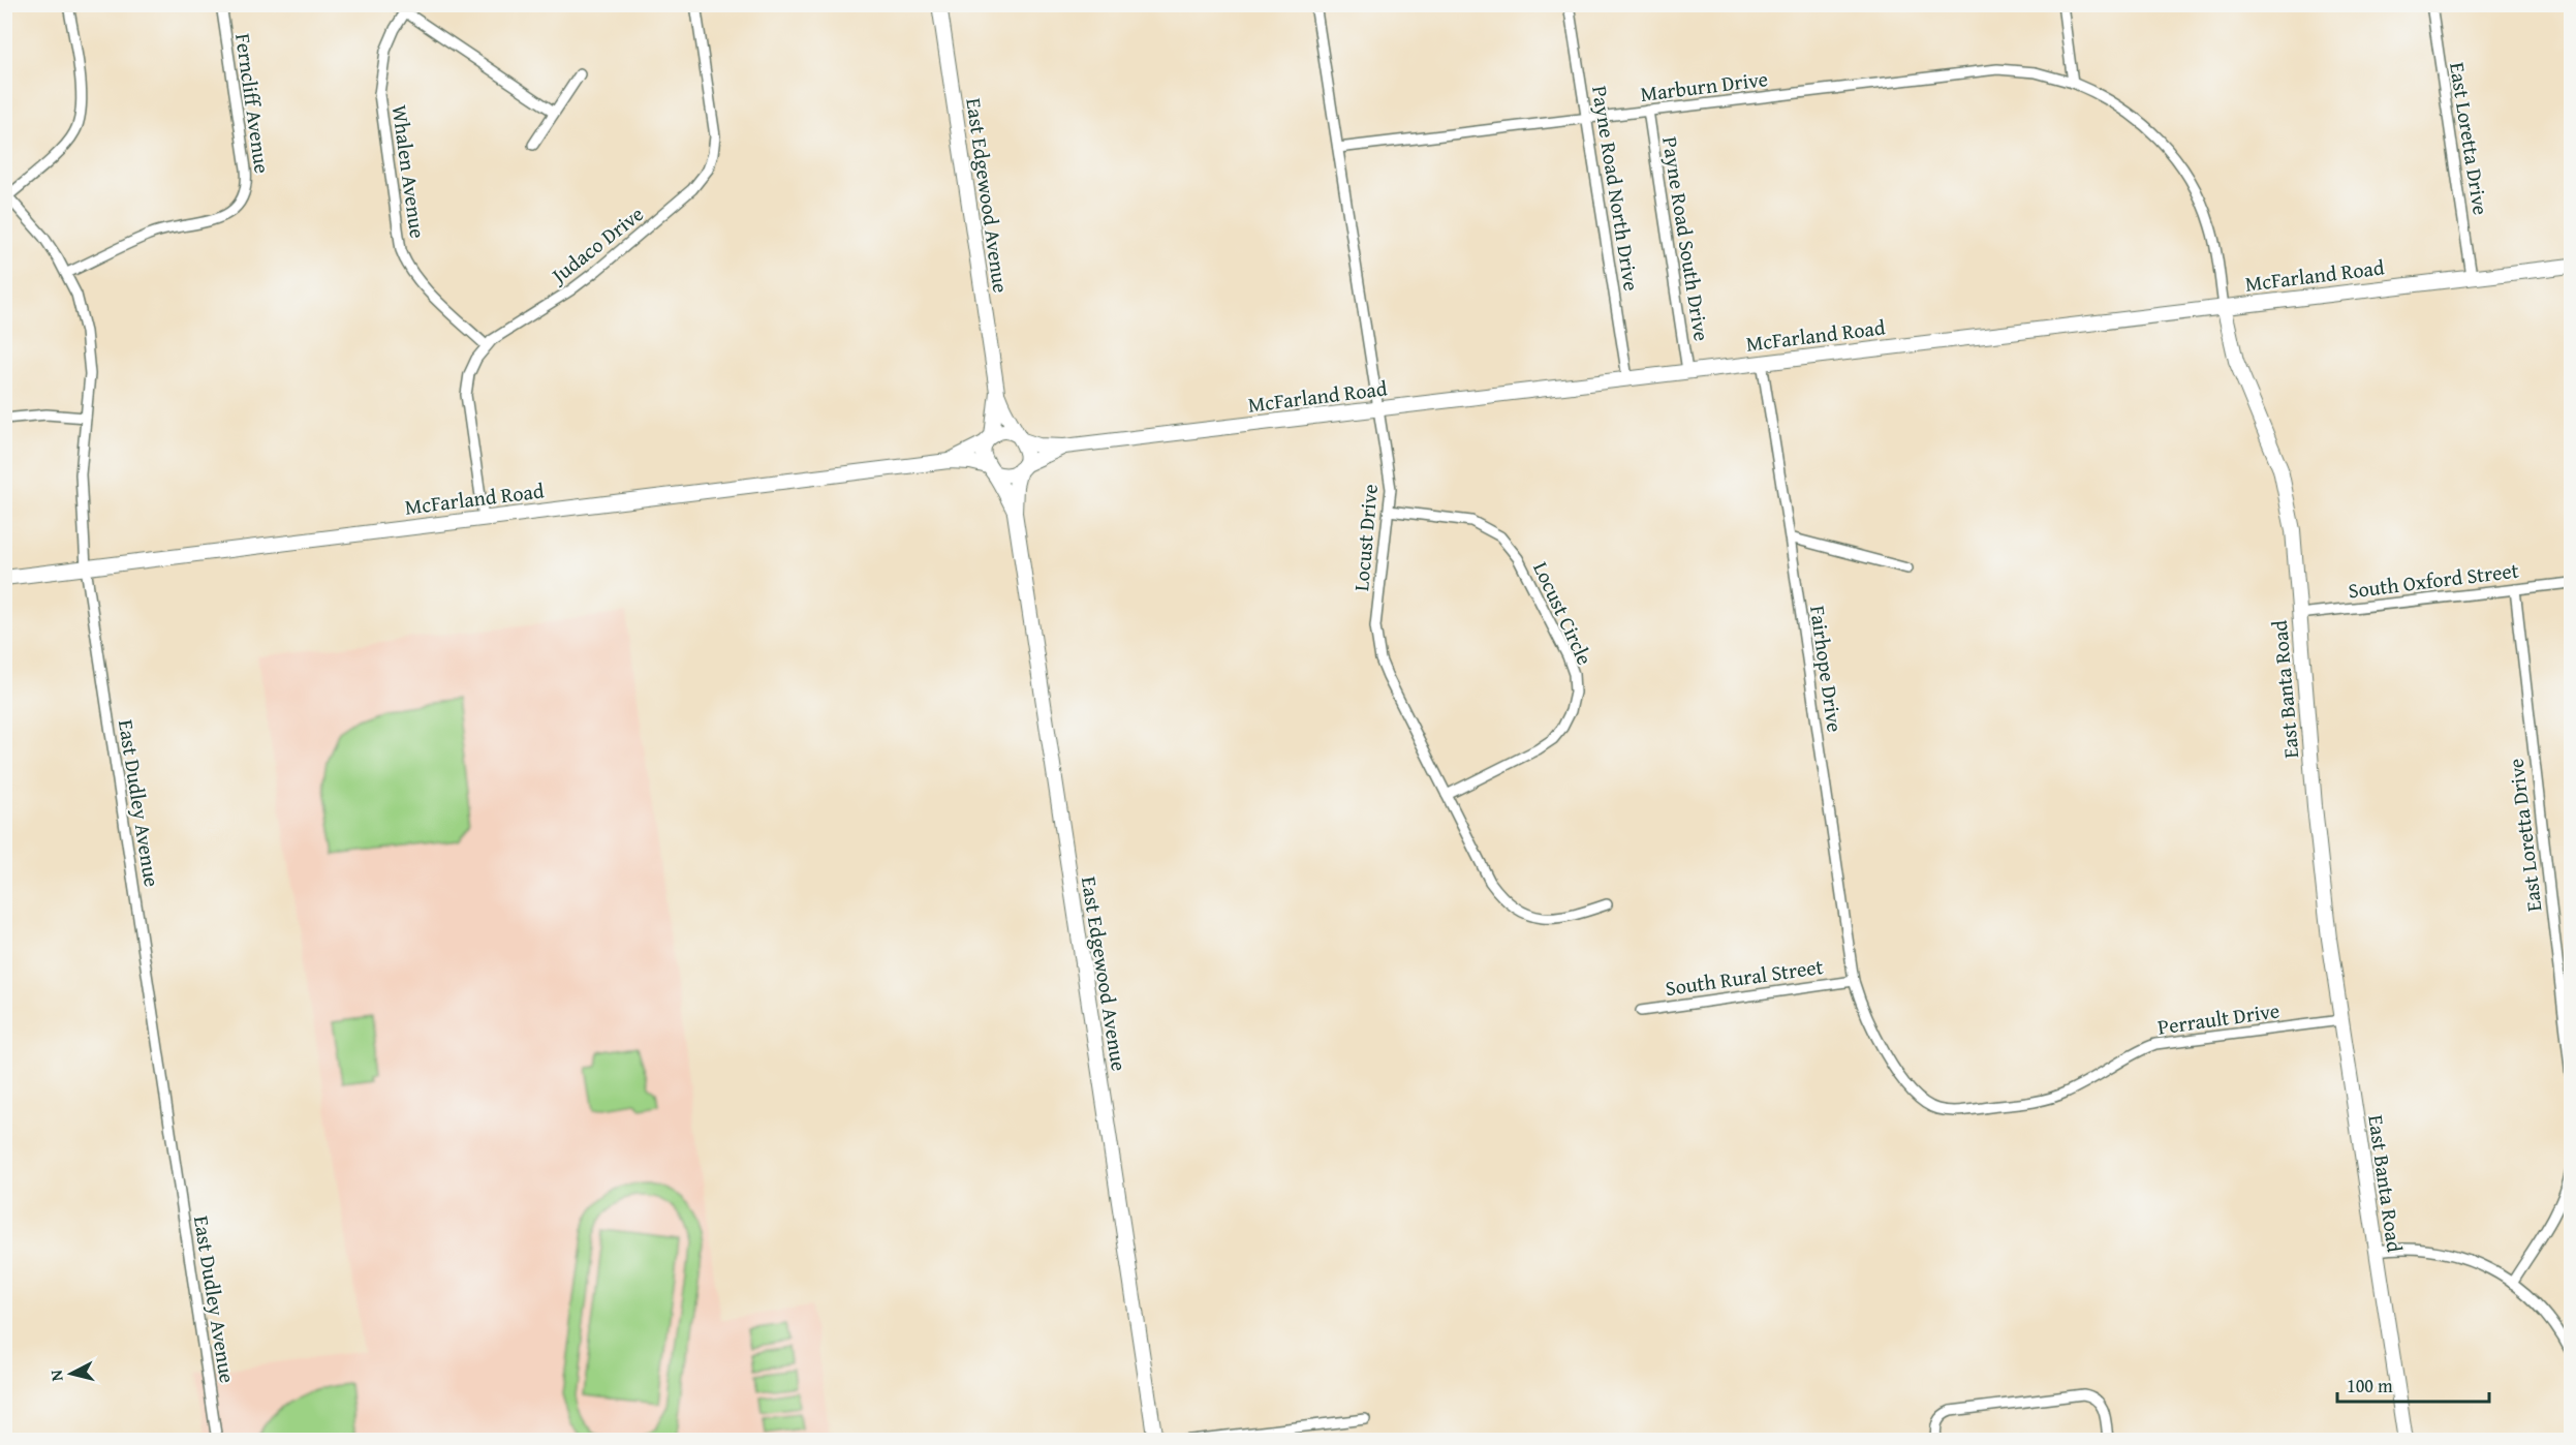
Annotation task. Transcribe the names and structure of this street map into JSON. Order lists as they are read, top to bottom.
{
  "streets": {
    "street": [
      "Marburn Drive",
      "Ferncliff Avenue",
      "East Loretta Drive",
      "Whalen Avenue",
      "Payne Road North Drive",
      "East Edgewood Avenue",
      "Payne Road South Drive",
      "Judaco Drive",
      "McFarland Road",
      "Locust Drive",
      "South Oxford Street",
      "Locust Circle",
      "Fairhope Drive",
      "East Banta Road",
      "East Dudley Avenue",
      "South Rural Street",
      "Perrault Drive"
    ]
  },
  "crossings": [
    ["Marburn Drive", "Payne Road North Drive"],
    ["Marburn Drive", "Payne Road South Drive"],
    ["Marburn Drive", "Locust Drive"],
    ["Marburn Drive", "East Banta Road"],
    ["Ferncliff Avenue", "East Dudley Avenue"],
    ["East Loretta Drive", "McFarland Road"],
    ["East Loretta Drive", "South Oxford Street"],
    ["Whalen Avenue", "Judaco Drive"],
    ["Payne Road North Drive", "McFarland Road"],
    ["East Edgewood Avenue", "McFarland Road"],
    ["Payne Road South Drive", "McFarland Road"],
    ["McFarland Road", "Locust Drive"],
    ["McFarland Road", "Fairhope Drive"],
    ["McFarland Road", "East Banta Road"],
    ["McFarland Road", "East Dudley Avenue"],
    ["Locust Drive", "Locust Circle"],
    ["South Oxford Street", "East Banta Road"],
    ["Fairhope Drive", "South Rural Street"],
    ["Fairhope Drive", "Perrault Drive"],
    ["East Banta Road", "Perrault Drive"],
    ["South Rural Street", "Perrault Drive"]
  ],
  "scale_bar": "100 m",
  "north": "left"
}
